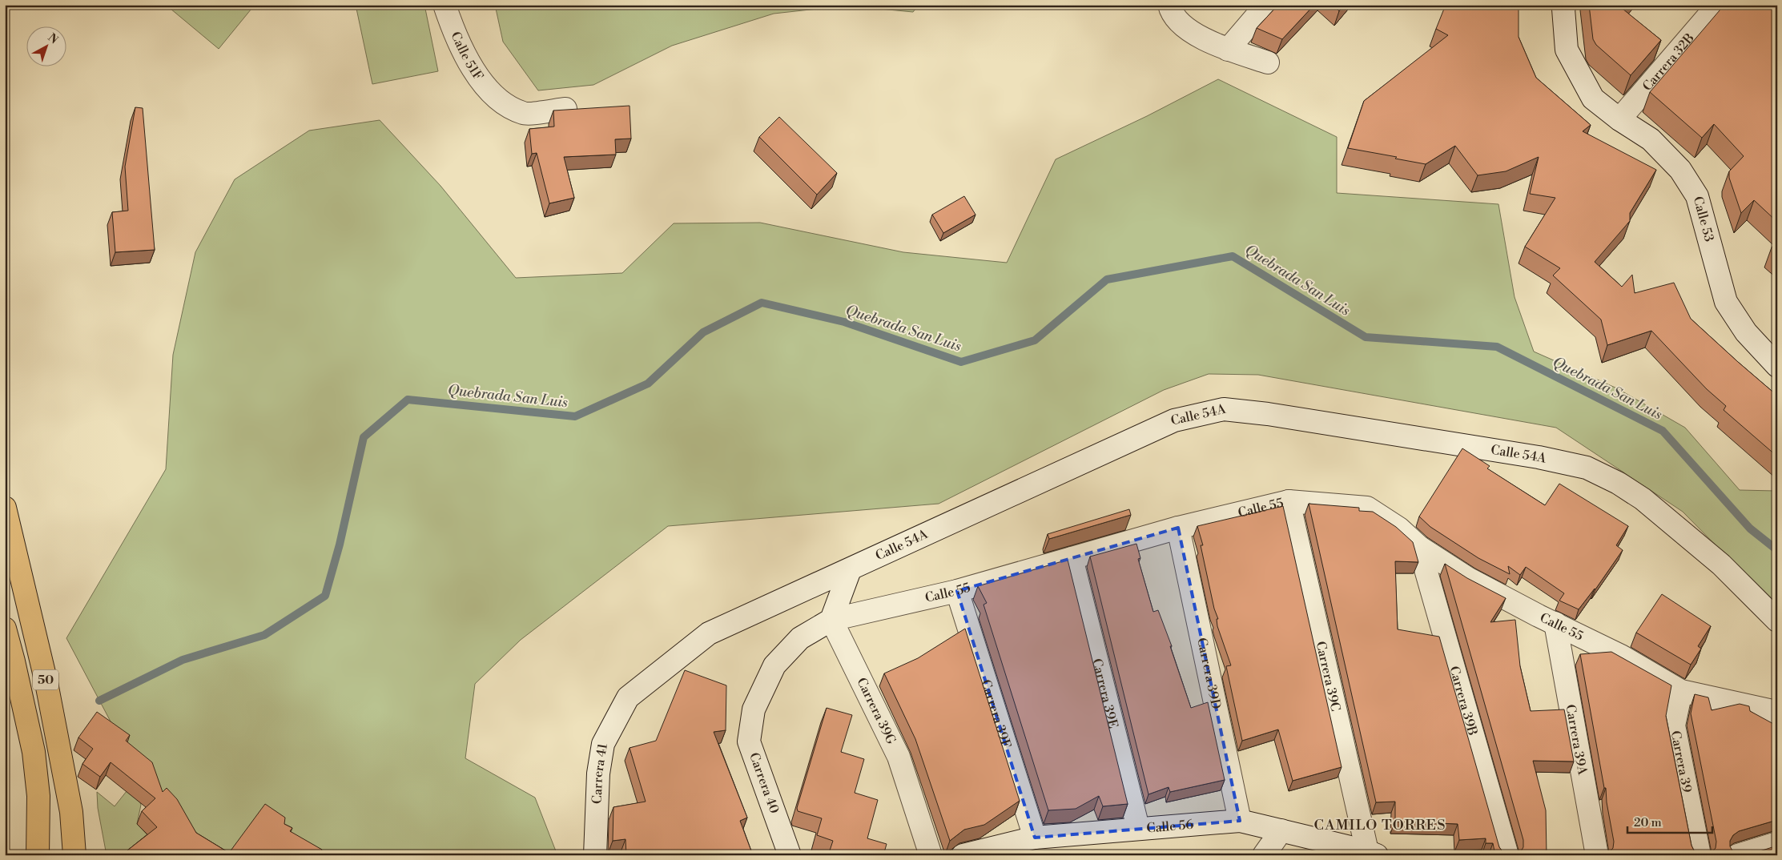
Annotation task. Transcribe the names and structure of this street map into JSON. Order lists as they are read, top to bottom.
{
  "streets": {
    "highway": ["50"],
    "street": [
      "Calle 51F",
      "Carrera 32B",
      "Calle 53",
      "Calle 54A",
      "Calle 55",
      "Carrera 39D",
      "Carrera 39C",
      "Carrera 39E",
      "Carrera 39B",
      "Carrera 39G",
      "Carrera 39F",
      "Carrera 39A",
      "Carrera 39",
      "Carrera 41",
      "Carrera 40",
      "Calle 56"
    ]
  },
  "crossings": [
    ["Carrera 32B", "Calle 53"],
    ["Calle 54A", "Carrera 41"],
    ["Calle 55", "Carrera 39D"],
    ["Calle 55", "Carrera 39C"],
    ["Calle 55", "Carrera 39E"],
    ["Calle 55", "Carrera 39B"],
    ["Calle 55", "Carrera 39G"],
    ["Calle 55", "Carrera 39F"],
    ["Calle 55", "Carrera 39A"],
    ["Calle 55", "Carrera 39"],
    ["Calle 55", "Carrera 40"],
    ["Carrera 39D", "Calle 56"],
    ["Carrera 39C", "Calle 56"],
    ["Carrera 39E", "Calle 56"],
    ["Carrera 39F", "Calle 56"]
  ],
  "districts": ["CAMILO TORRES"],
  "water": ["Quebrada San Luis"],
  "scale_bar": "20 m",
  "north": "top right"
}
